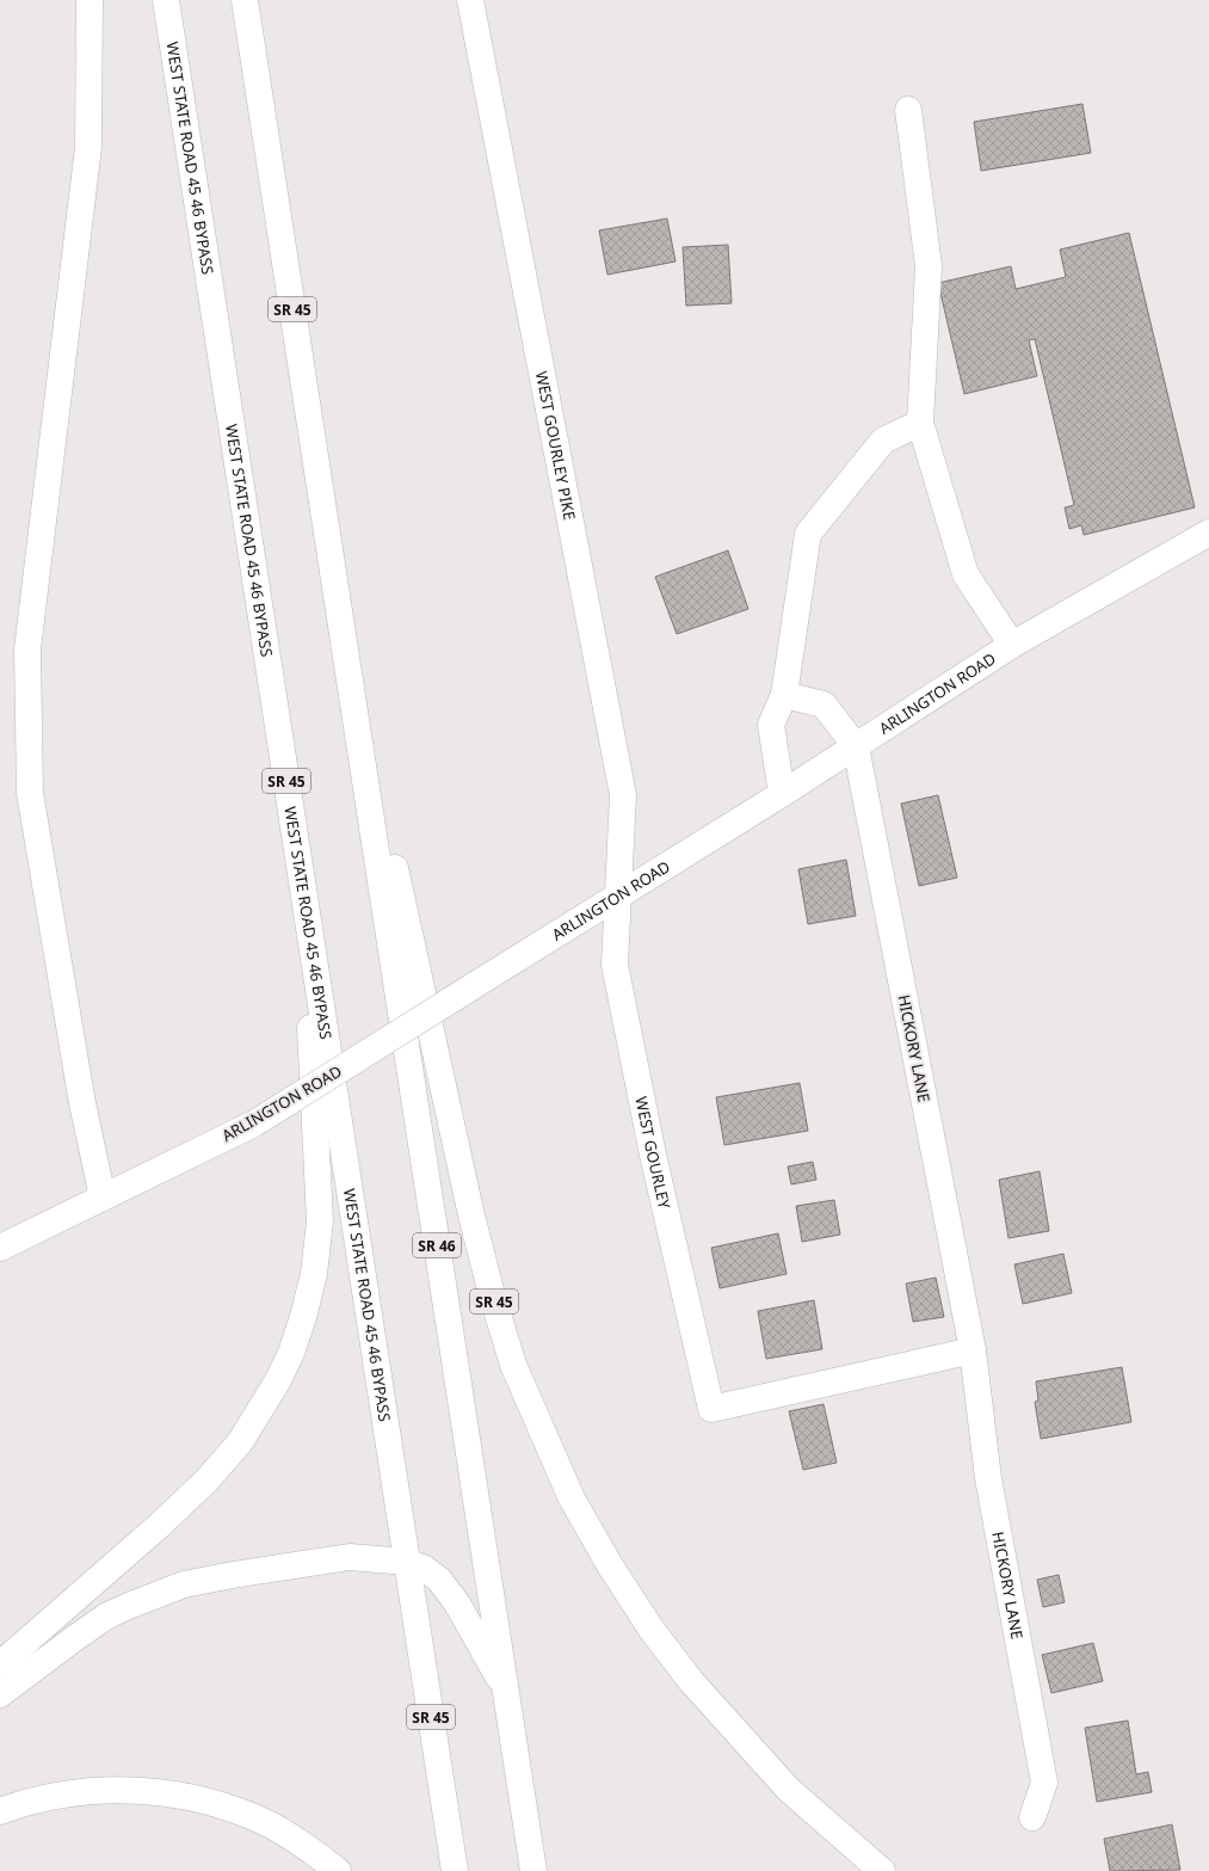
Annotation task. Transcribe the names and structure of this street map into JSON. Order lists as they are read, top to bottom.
{
  "streets": {
    "main road": [
      "WEST STATE ROAD 45 46 BYPASS",
      "SR 45",
      "WEST GOURLEY PIKE",
      "ARLINGTON ROAD",
      "HICKORY LANE",
      "WEST GOURLEY",
      "SR 46"
    ]
  },
  "crossings": [
    ["WEST STATE ROAD 45 46 BYPASS", "SR 45"],
    ["SR 45", "SR 46"],
    ["WEST GOURLEY PIKE", "ARLINGTON ROAD"],
    ["WEST GOURLEY PIKE", "WEST GOURLEY"],
    ["ARLINGTON ROAD", "HICKORY LANE"],
    ["ARLINGTON ROAD", "WEST GOURLEY"],
    ["HICKORY LANE", "WEST GOURLEY"]
  ]
}
